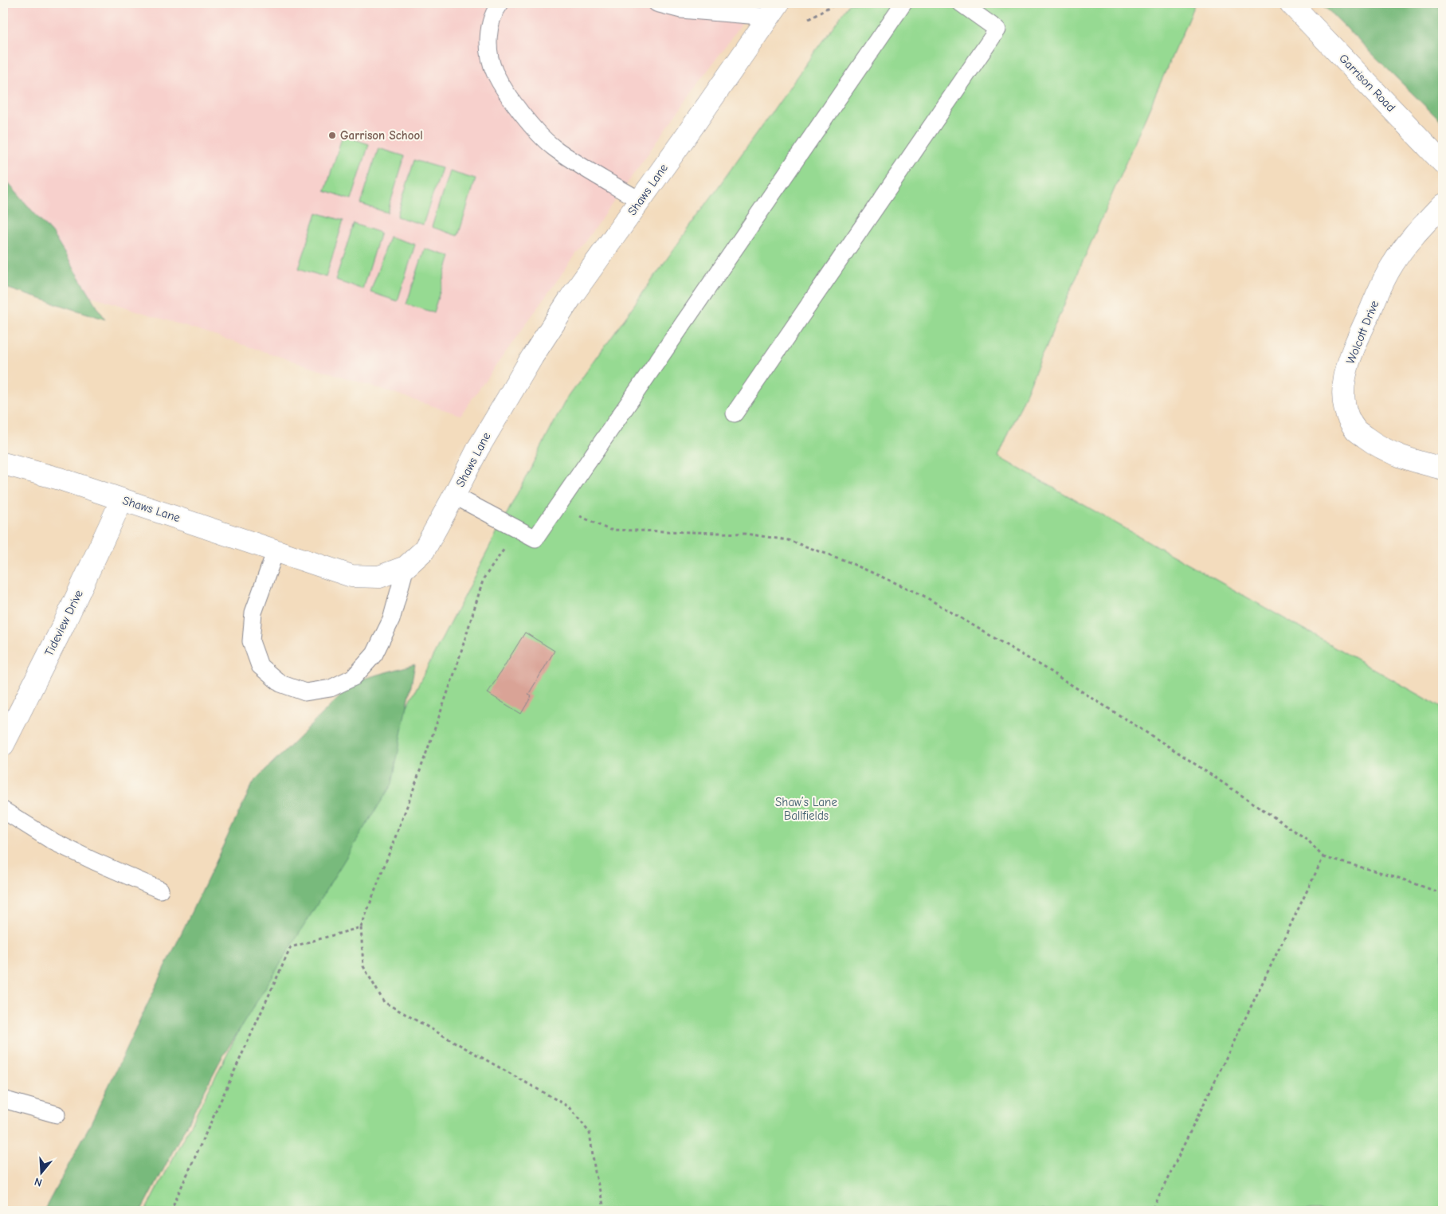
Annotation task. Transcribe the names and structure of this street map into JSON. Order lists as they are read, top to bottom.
{
  "streets": {
    "street": [
      "Garrison Road",
      "Shaws Lane",
      "Wolcott Drive",
      "Tideview Drive"
    ]
  },
  "crossings": [
    ["Shaws Lane", "Tideview Drive"]
  ],
  "parks": ["Shaw’s Lane Ballfields"],
  "places": ["Garrison School"],
  "north": "bottom"
}
